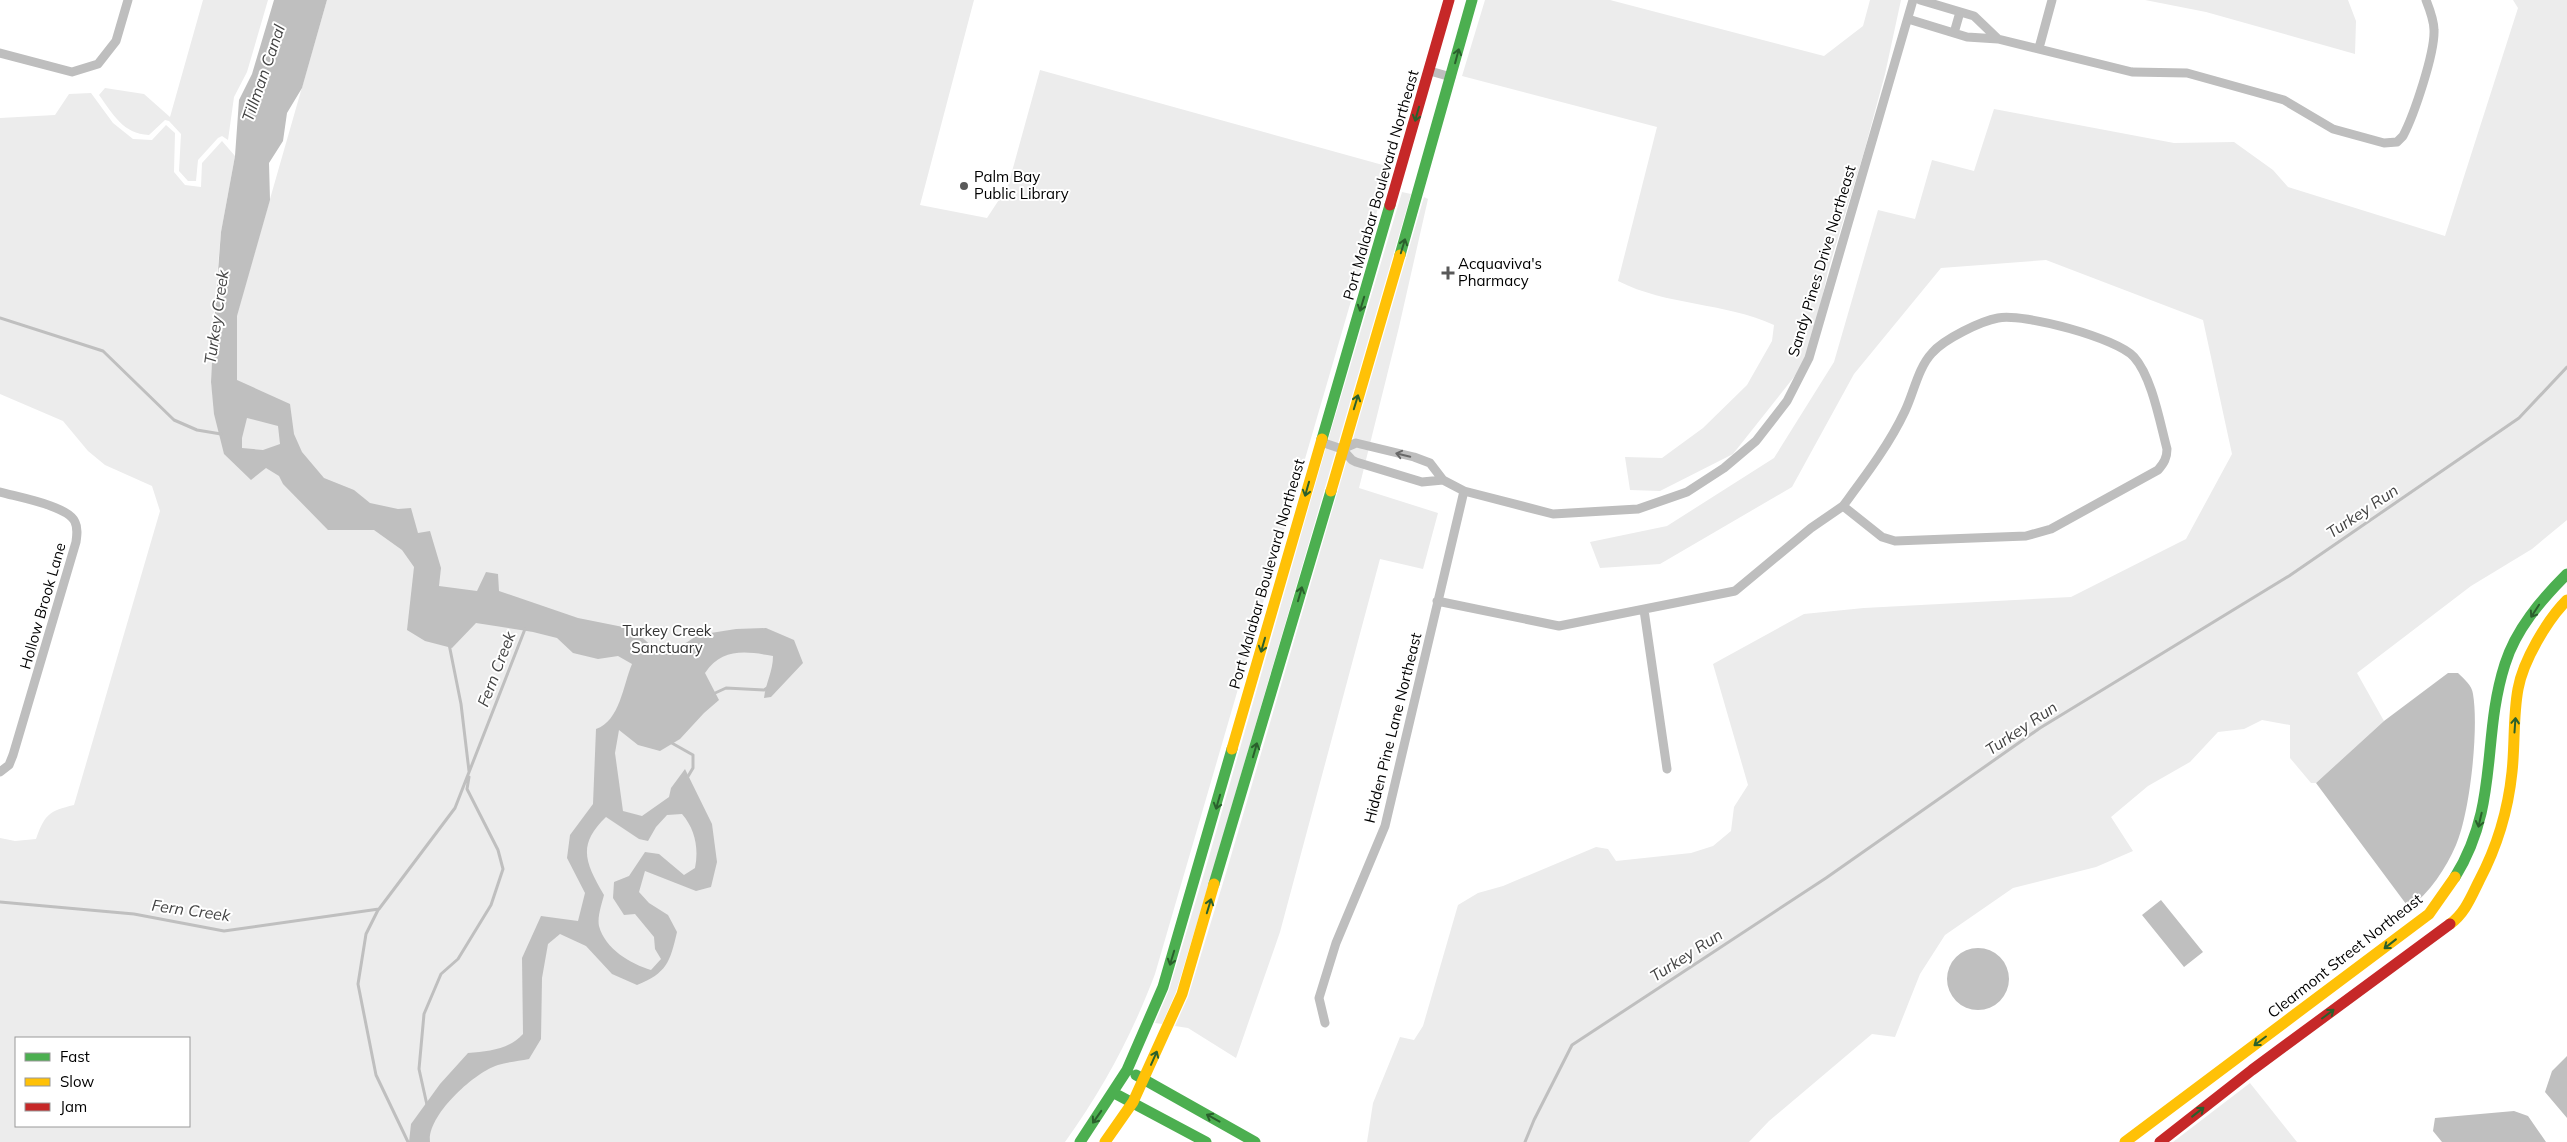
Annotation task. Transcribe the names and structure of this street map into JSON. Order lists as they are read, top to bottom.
{
  "streets": {
    "street": [
      "Port Malabar Boulevard Northeast",
      "Sandy Pines Drive Northeast",
      "Hollow Brook Lane",
      "Hidden Pine Lane Northeast",
      "Clearmont Street Northeast"
    ]
  },
  "crossings": [
    ["Port Malabar Boulevard Northeast", "Sandy Pines Drive Northeast"],
    ["Sandy Pines Drive Northeast", "Hidden Pine Lane Northeast"]
  ],
  "water": [
    "Tillman Canal",
    "Turkey Creek",
    "Turkey Run",
    "Fern Creek"
  ],
  "parks": ["Turkey Creek Sanctuary"],
  "places": {
    "other": ["Palm Bay Public Library"],
    "health": ["Acquaviva's Pharmacy"]
  },
  "legend": ["Fast", "Slow", "Jam"]
}
